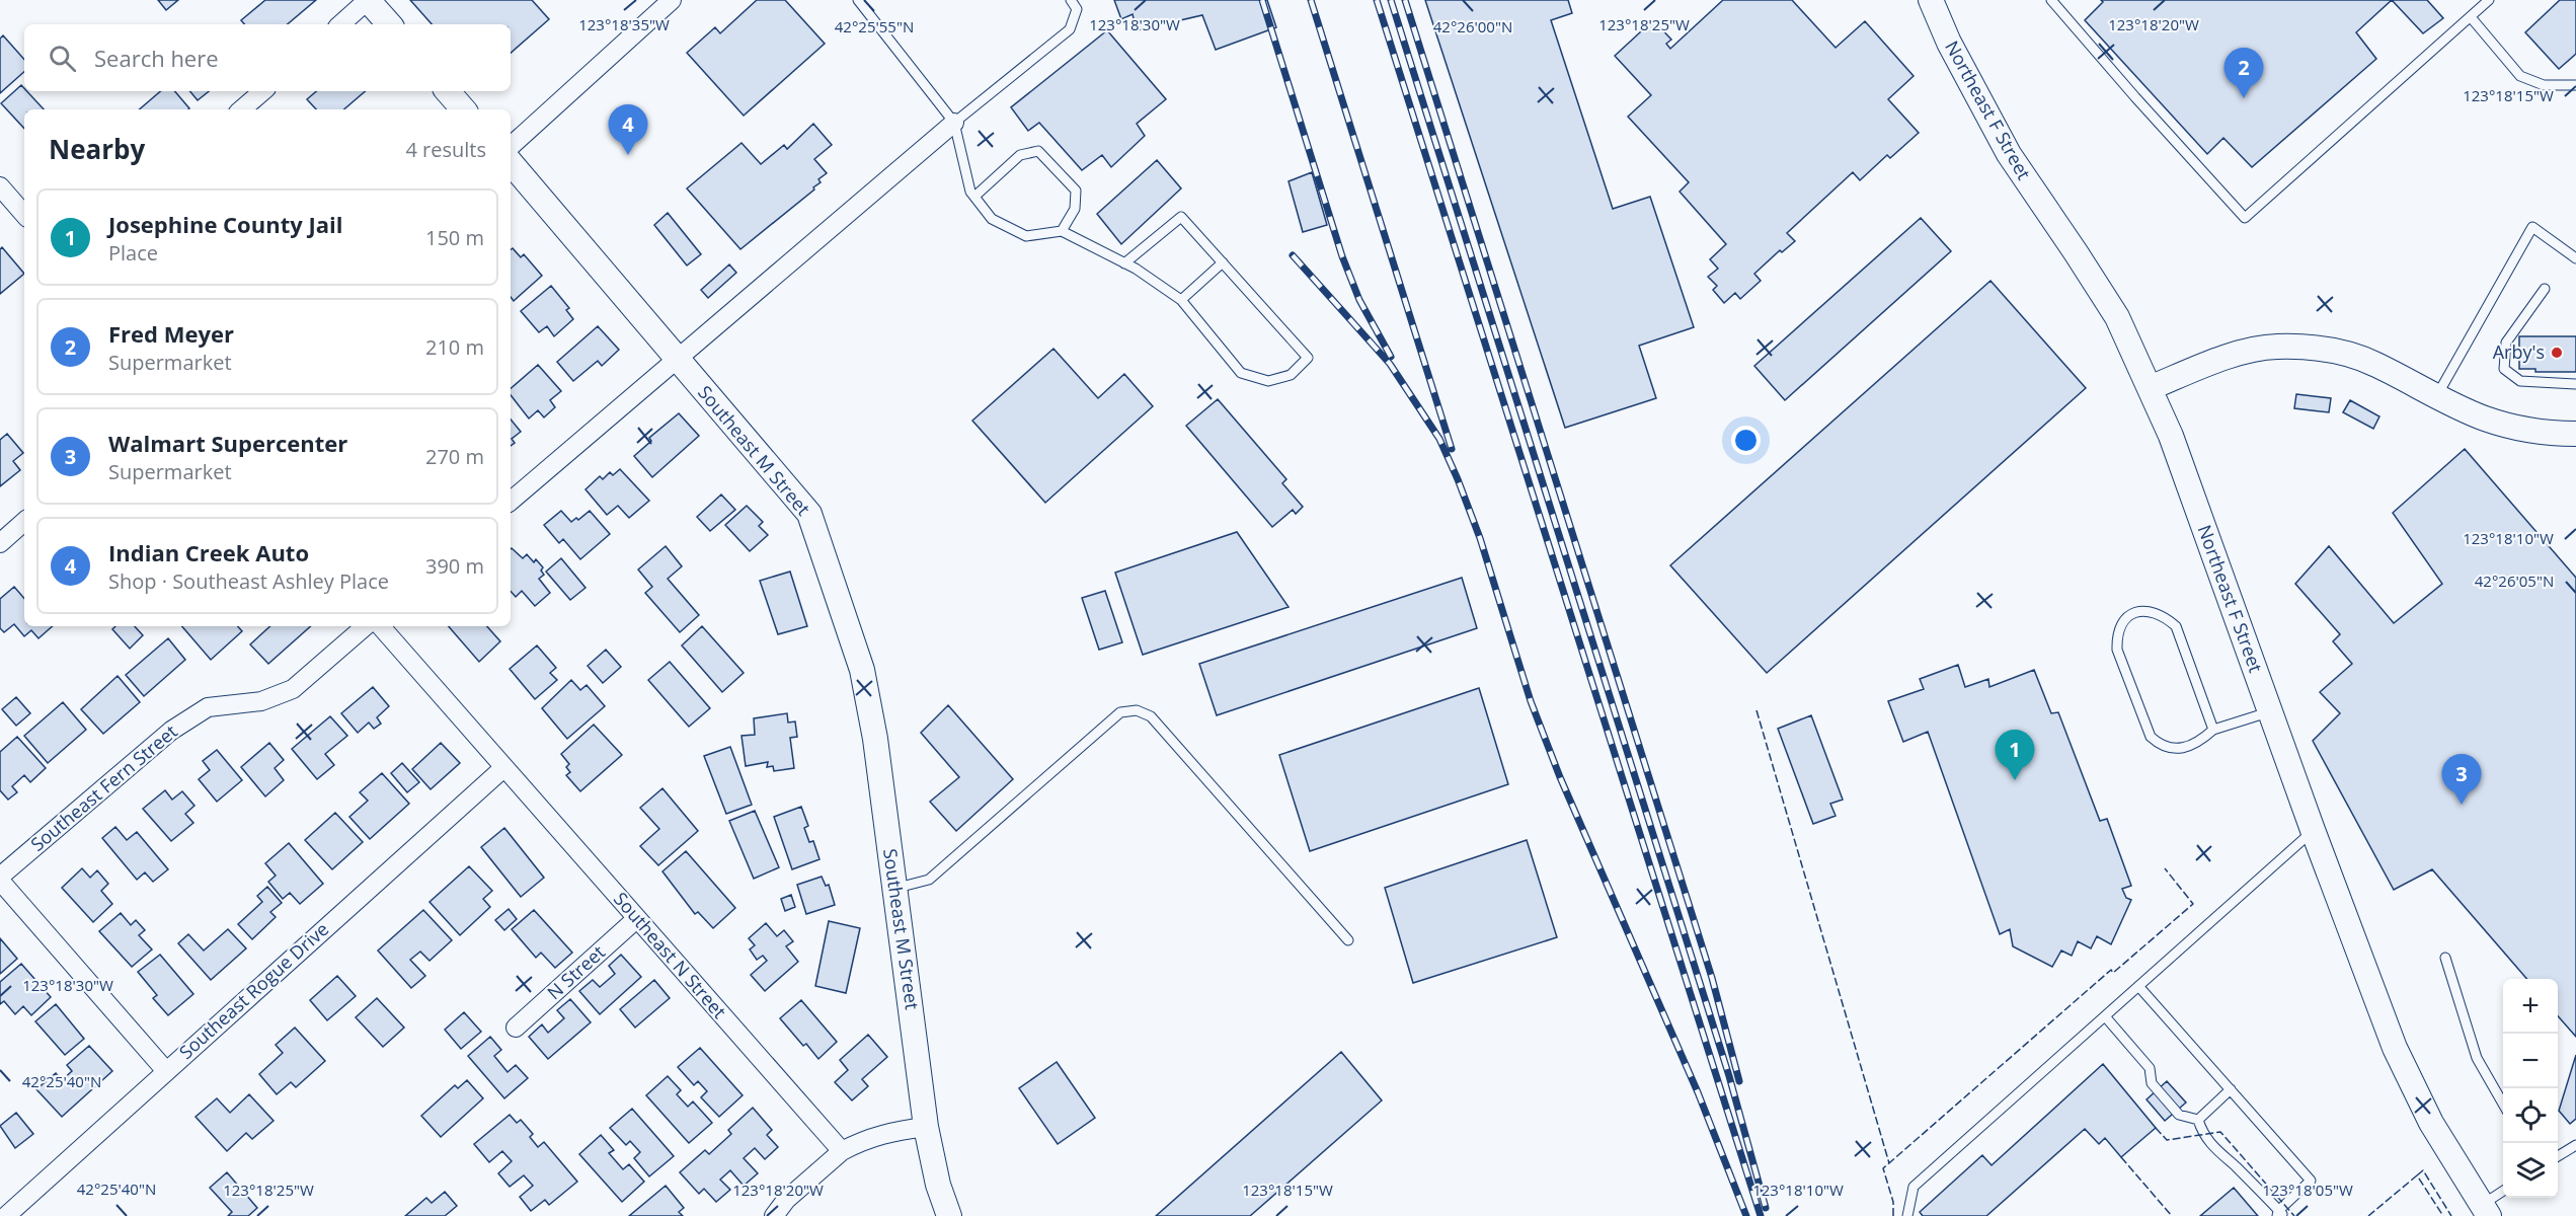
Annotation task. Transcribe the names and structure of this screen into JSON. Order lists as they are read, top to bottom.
{
  "streets": {
    "street": [
      "Northeast F Street",
      "Southeast M Street",
      "Southeast Fern Street",
      "Southeast N Street",
      "N Street",
      "Southeast Rogue Drive"
    ]
  },
  "crossings": [
    ["Southeast N Street", "N Street"],
    ["Southeast N Street", "Southeast Rogue Drive"]
  ],
  "places": ["Arby's"],
  "page": {
    "search": "Search here",
    "pins": [
      "2",
      "4",
      "1",
      "3"
    ],
    "heading": ["Nearby", "4 results"],
    "list": [
      {
        "mark": "1",
        "name": "Josephine County Jail",
        "note": "Place",
        "value": "150 m"
      },
      {
        "mark": "2",
        "name": "Fred Meyer",
        "note": "Supermarket",
        "value": "210 m"
      },
      {
        "mark": "3",
        "name": "Walmart Supercenter",
        "note": "Supermarket",
        "value": "270 m"
      },
      {
        "mark": "4",
        "name": "Indian Creek Auto",
        "note": "Shop · Southeast Ashley Place",
        "value": "390 m"
      }
    ],
    "map_buttons": ["+", "−"]
  },
  "coordinates": [
    "123°18'35\"W",
    "123°18'30\"W",
    "123°18'25\"W",
    "123°18'20\"W",
    "42°25'55\"N",
    "42°26'00\"N",
    "123°18'15\"W",
    "123°18'10\"W",
    "42°26'05\"N",
    "42°25'40\"N",
    "123°18'05\"W"
  ]
}
